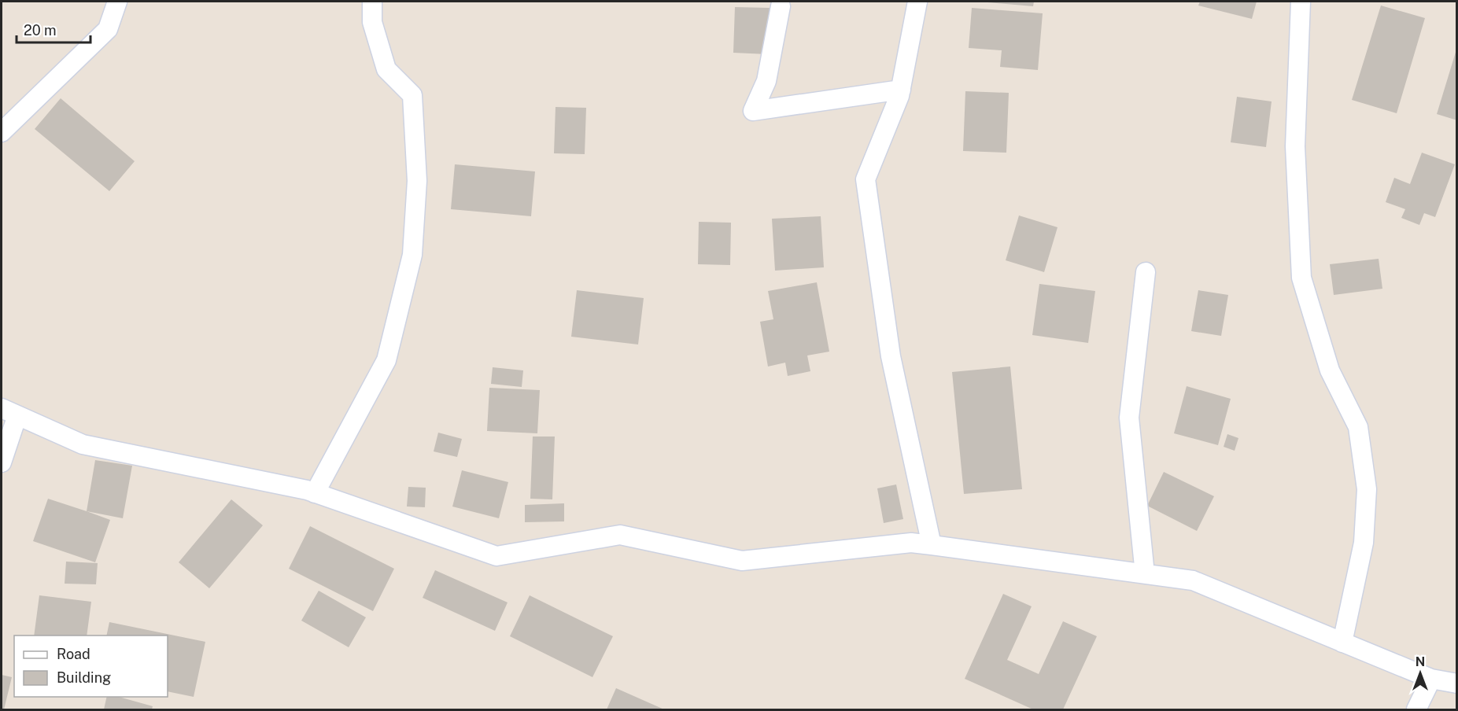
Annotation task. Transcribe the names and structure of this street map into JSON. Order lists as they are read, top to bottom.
{
  "legend": ["Road", "Building"],
  "scale_bar": "20 m",
  "north": "top"
}
